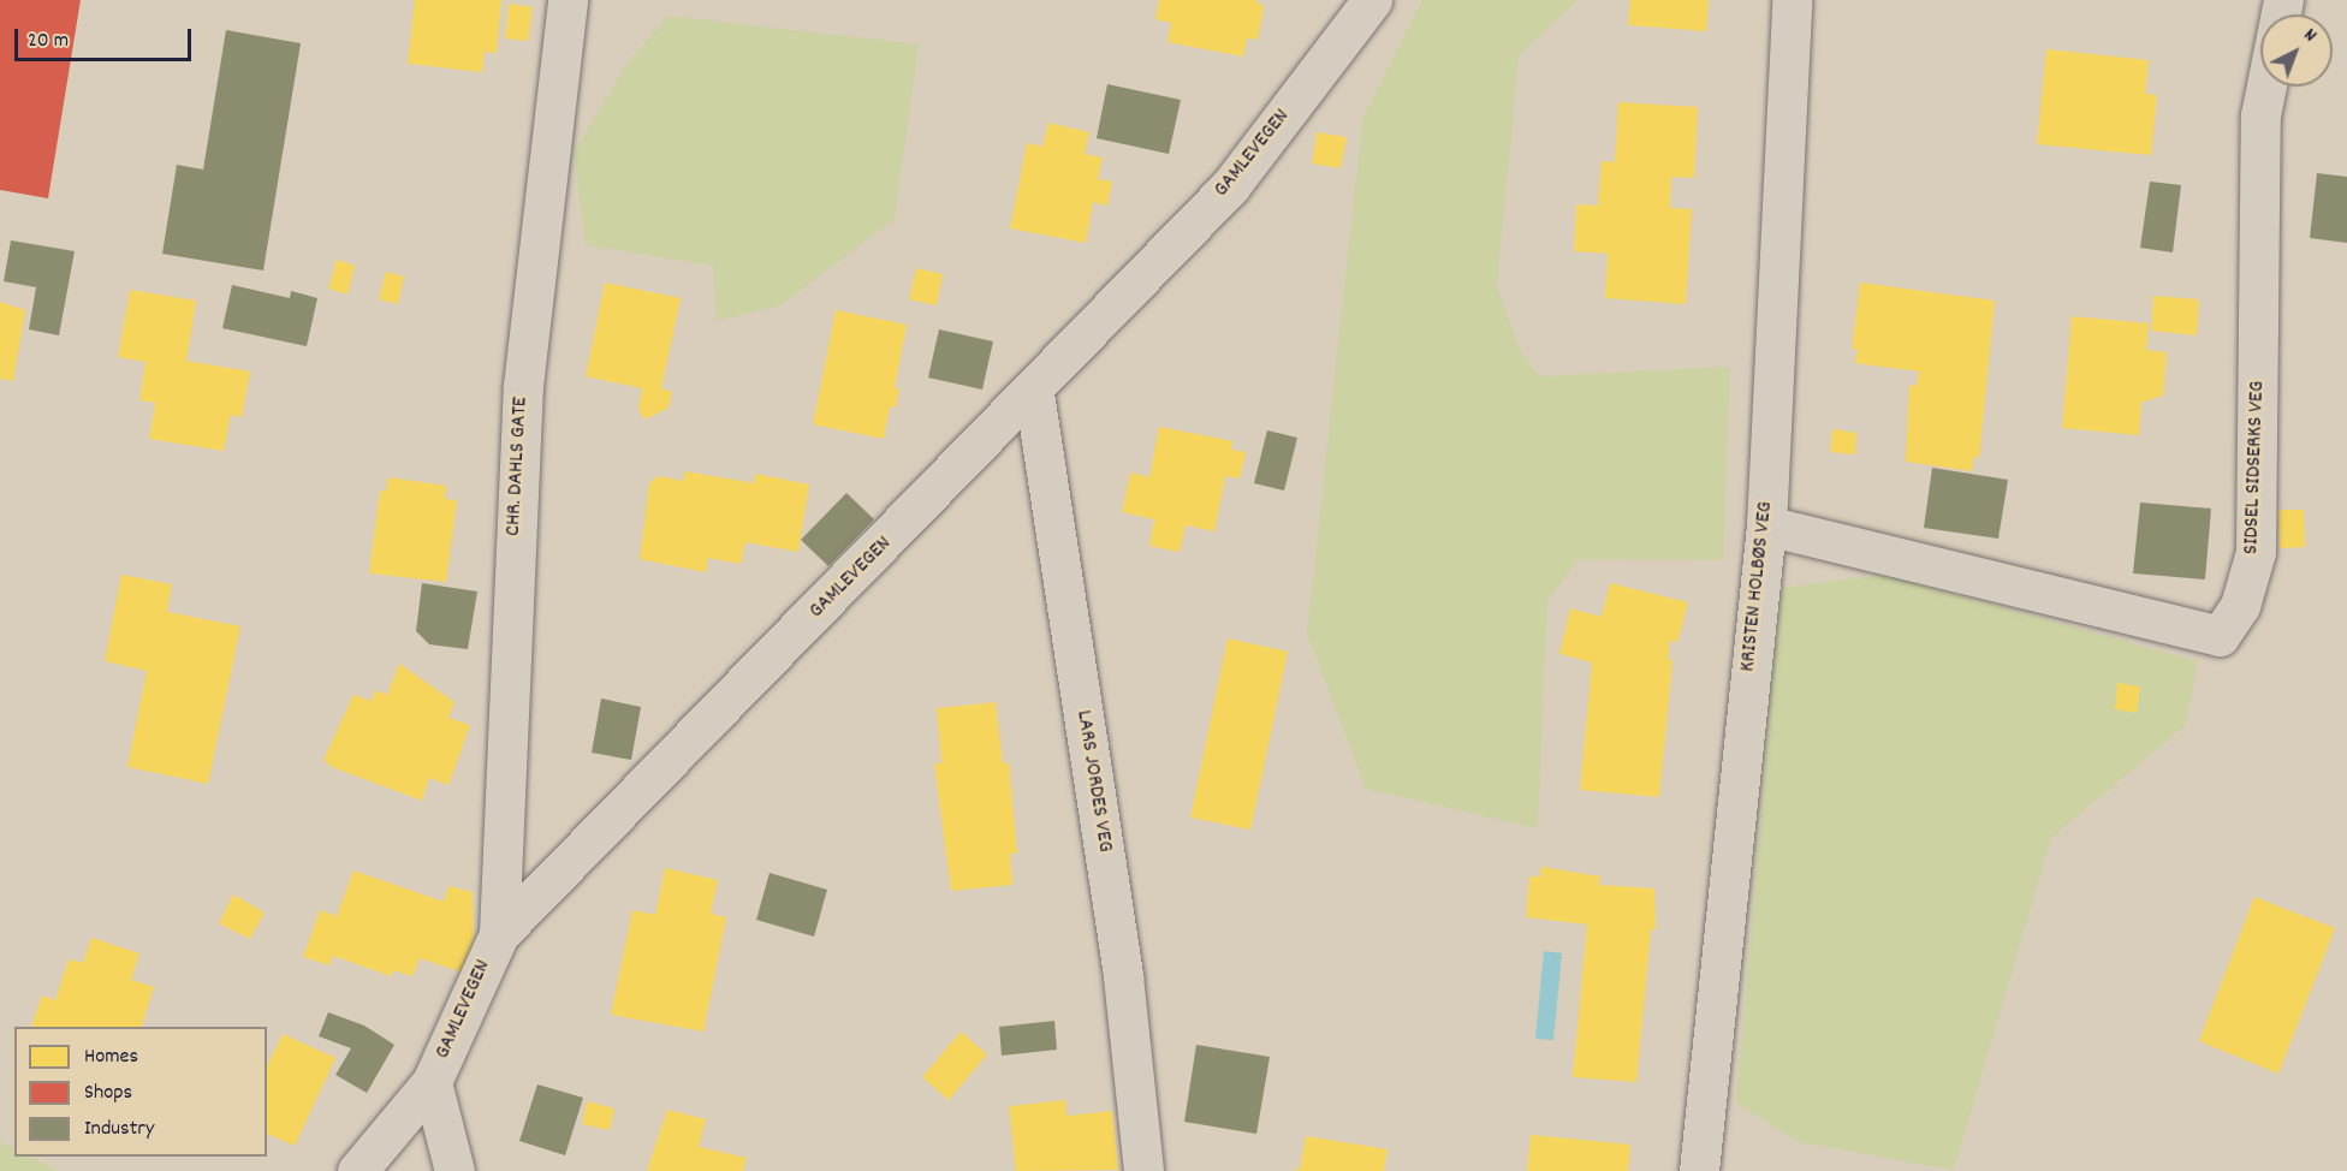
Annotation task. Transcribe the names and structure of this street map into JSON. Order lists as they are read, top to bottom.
{
  "streets": {
    "street": [
      "GAMLEVEGEN",
      "CHR. DAHLS GATE",
      "SIDSEL SIDSERKS VEG",
      "KRISTEN HOLBØS VEG",
      "LARS JORDES VEG"
    ]
  },
  "crossings": [
    ["GAMLEVEGEN", "CHR. DAHLS GATE"],
    ["GAMLEVEGEN", "LARS JORDES VEG"],
    ["SIDSEL SIDSERKS VEG", "KRISTEN HOLBØS VEG"]
  ],
  "legend": ["Homes", "Shops", "Industry"],
  "scale_bar": "20 m",
  "north": "top right"
}
